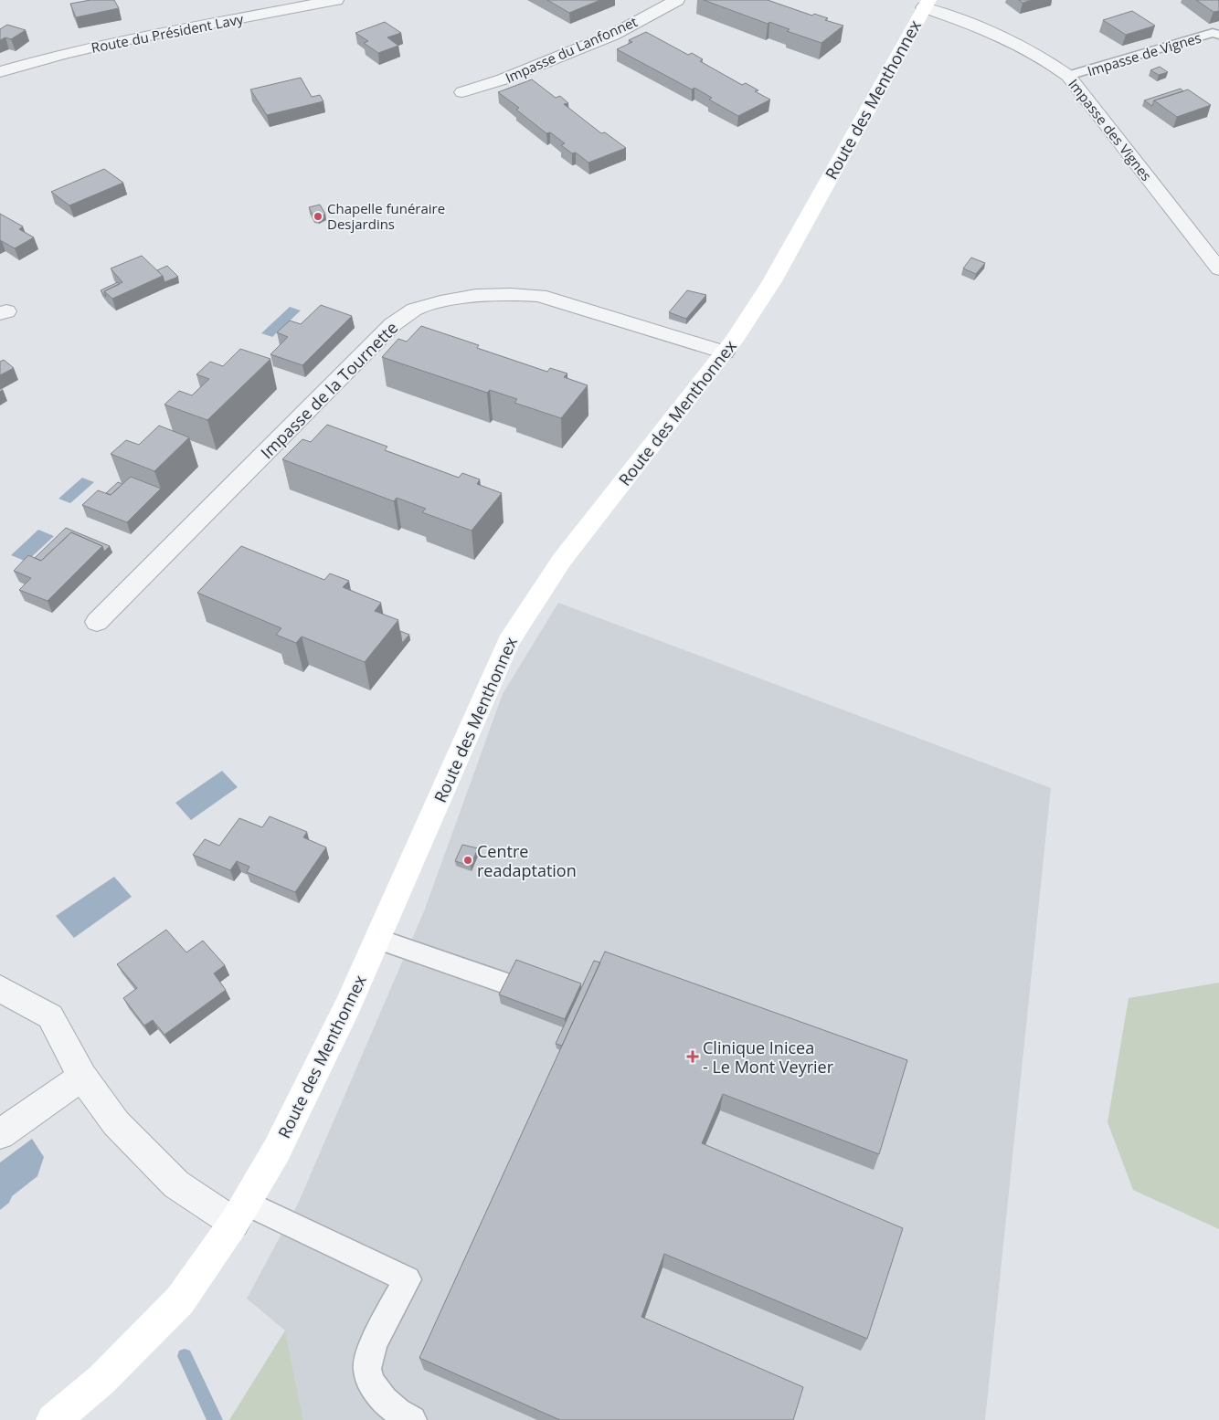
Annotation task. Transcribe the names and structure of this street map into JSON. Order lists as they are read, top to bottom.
{
  "streets": {
    "street": [
      "Route du Président Lavy",
      "Impasse du Lanfonnet",
      "Route des Menthonnex",
      "Impasse des Vignes",
      "Impasse de la Tournette"
    ],
    "lane": ["Impasse de Vignes"]
  },
  "crossings": [
    ["Impasse de Vignes", "Impasse des Vignes"],
    ["Route des Menthonnex", "Impasse des Vignes"],
    ["Route des Menthonnex", "Impasse de la Tournette"]
  ],
  "places": {
    "other": ["Chapelle funéraire Desjardins", "Centre readaptation"],
    "health": ["Clinique Inicea - Le Mont Veyrier"]
  }
}
